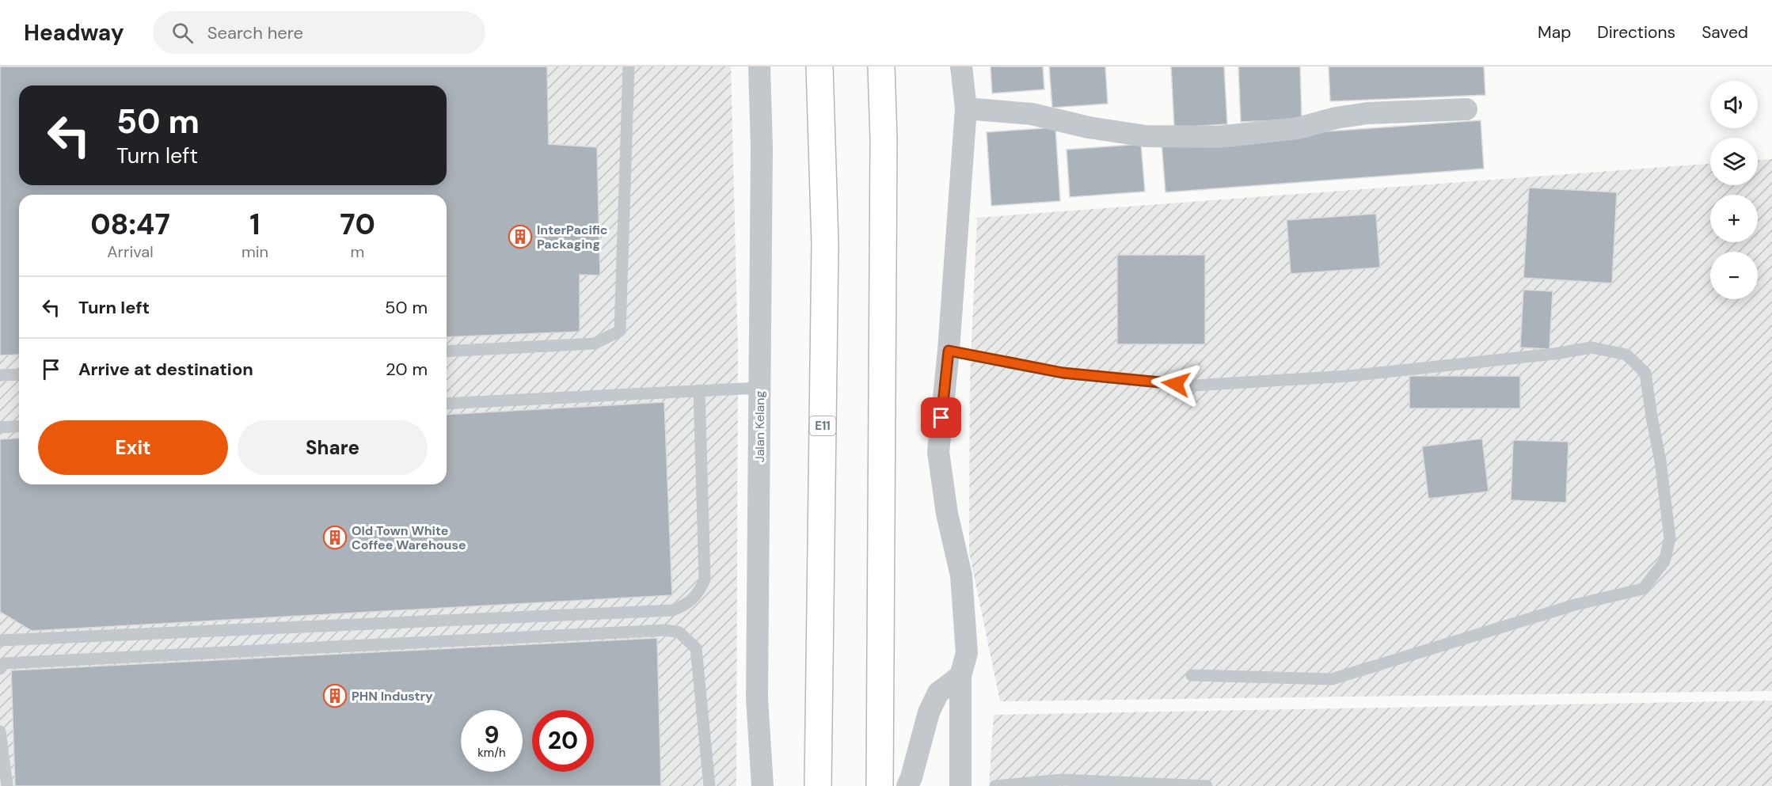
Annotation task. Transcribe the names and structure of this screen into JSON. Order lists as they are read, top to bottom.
{
  "streets": {
    "highway": ["E11"],
    "street": ["Jalan Kelang"]
  },
  "places": {
    "building": ["InterPacific Packaging", "Old Town White Coffee Warehouse", "PHN Industry"]
  },
  "page": {
    "header": "Headway",
    "search": "Search here",
    "nav": ["Map", "Directions", "Saved"],
    "map_buttons": ["+", "−"],
    "turn": ["50 m", "Turn left"],
    "eta": [
      "08:47",
      "Arrival",
      "1",
      "min",
      "70",
      "m"
    ],
    "list": [
      {
        "name": "Turn left",
        "value": "50 m"
      },
      {
        "name": "Arrive at destination",
        "value": "20 m"
      }
    ],
    "buttons": ["Exit", "Share"],
    "speed": "9 km/h",
    "limit": "20"
  }
}
